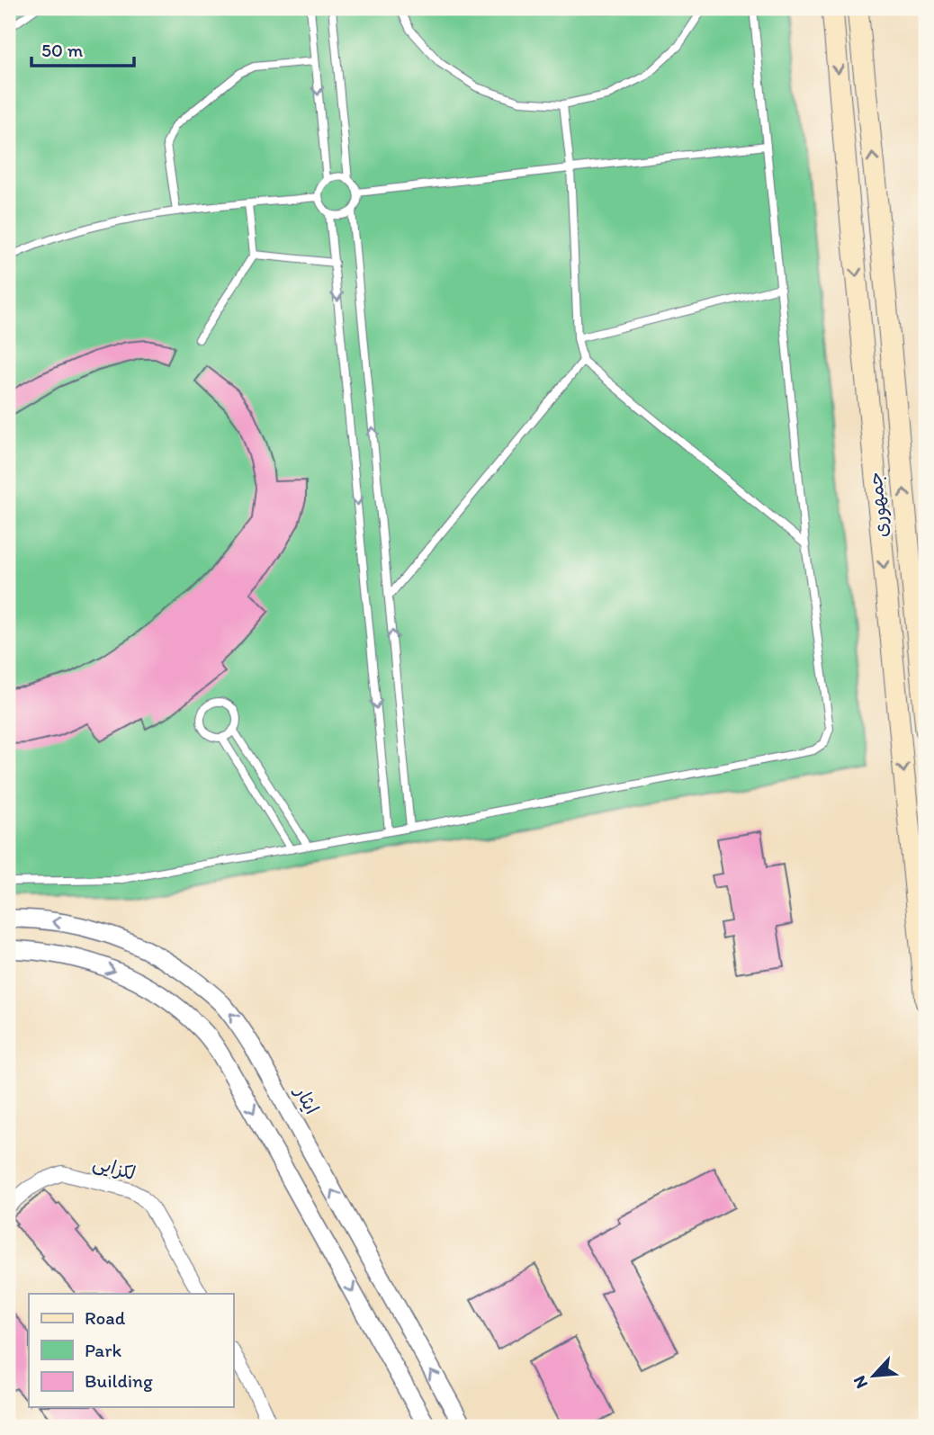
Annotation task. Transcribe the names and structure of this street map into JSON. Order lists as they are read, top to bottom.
{
  "streets": {
    "main road": ["جمهوری"],
    "street": ["ایثار", "لکزایی"]
  },
  "legend": ["Road", "Park", "Building"],
  "scale_bar": "50 m",
  "north": "bottom left"
}
